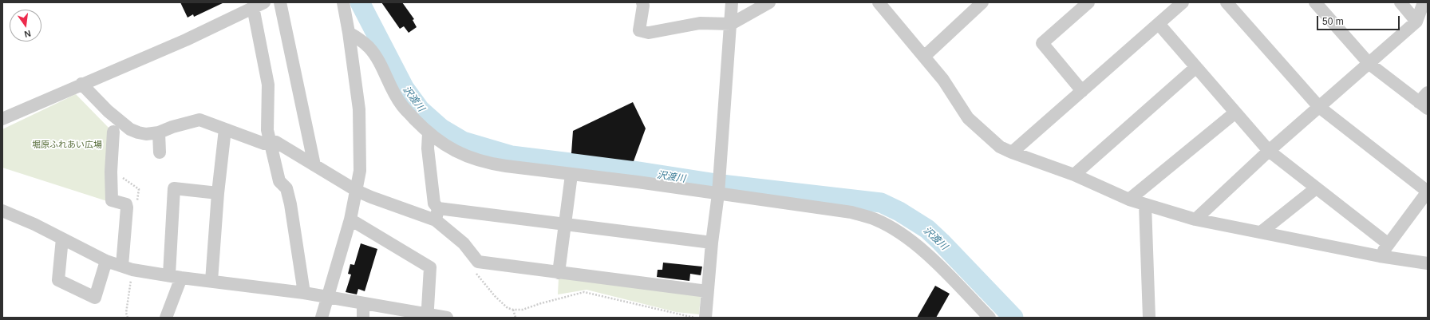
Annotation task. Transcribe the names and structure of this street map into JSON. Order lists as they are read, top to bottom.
{
  "water": ["沢渡川"],
  "parks": ["堀原ふれあい広場"],
  "scale_bar": "50 m",
  "north": "bottom"
}
